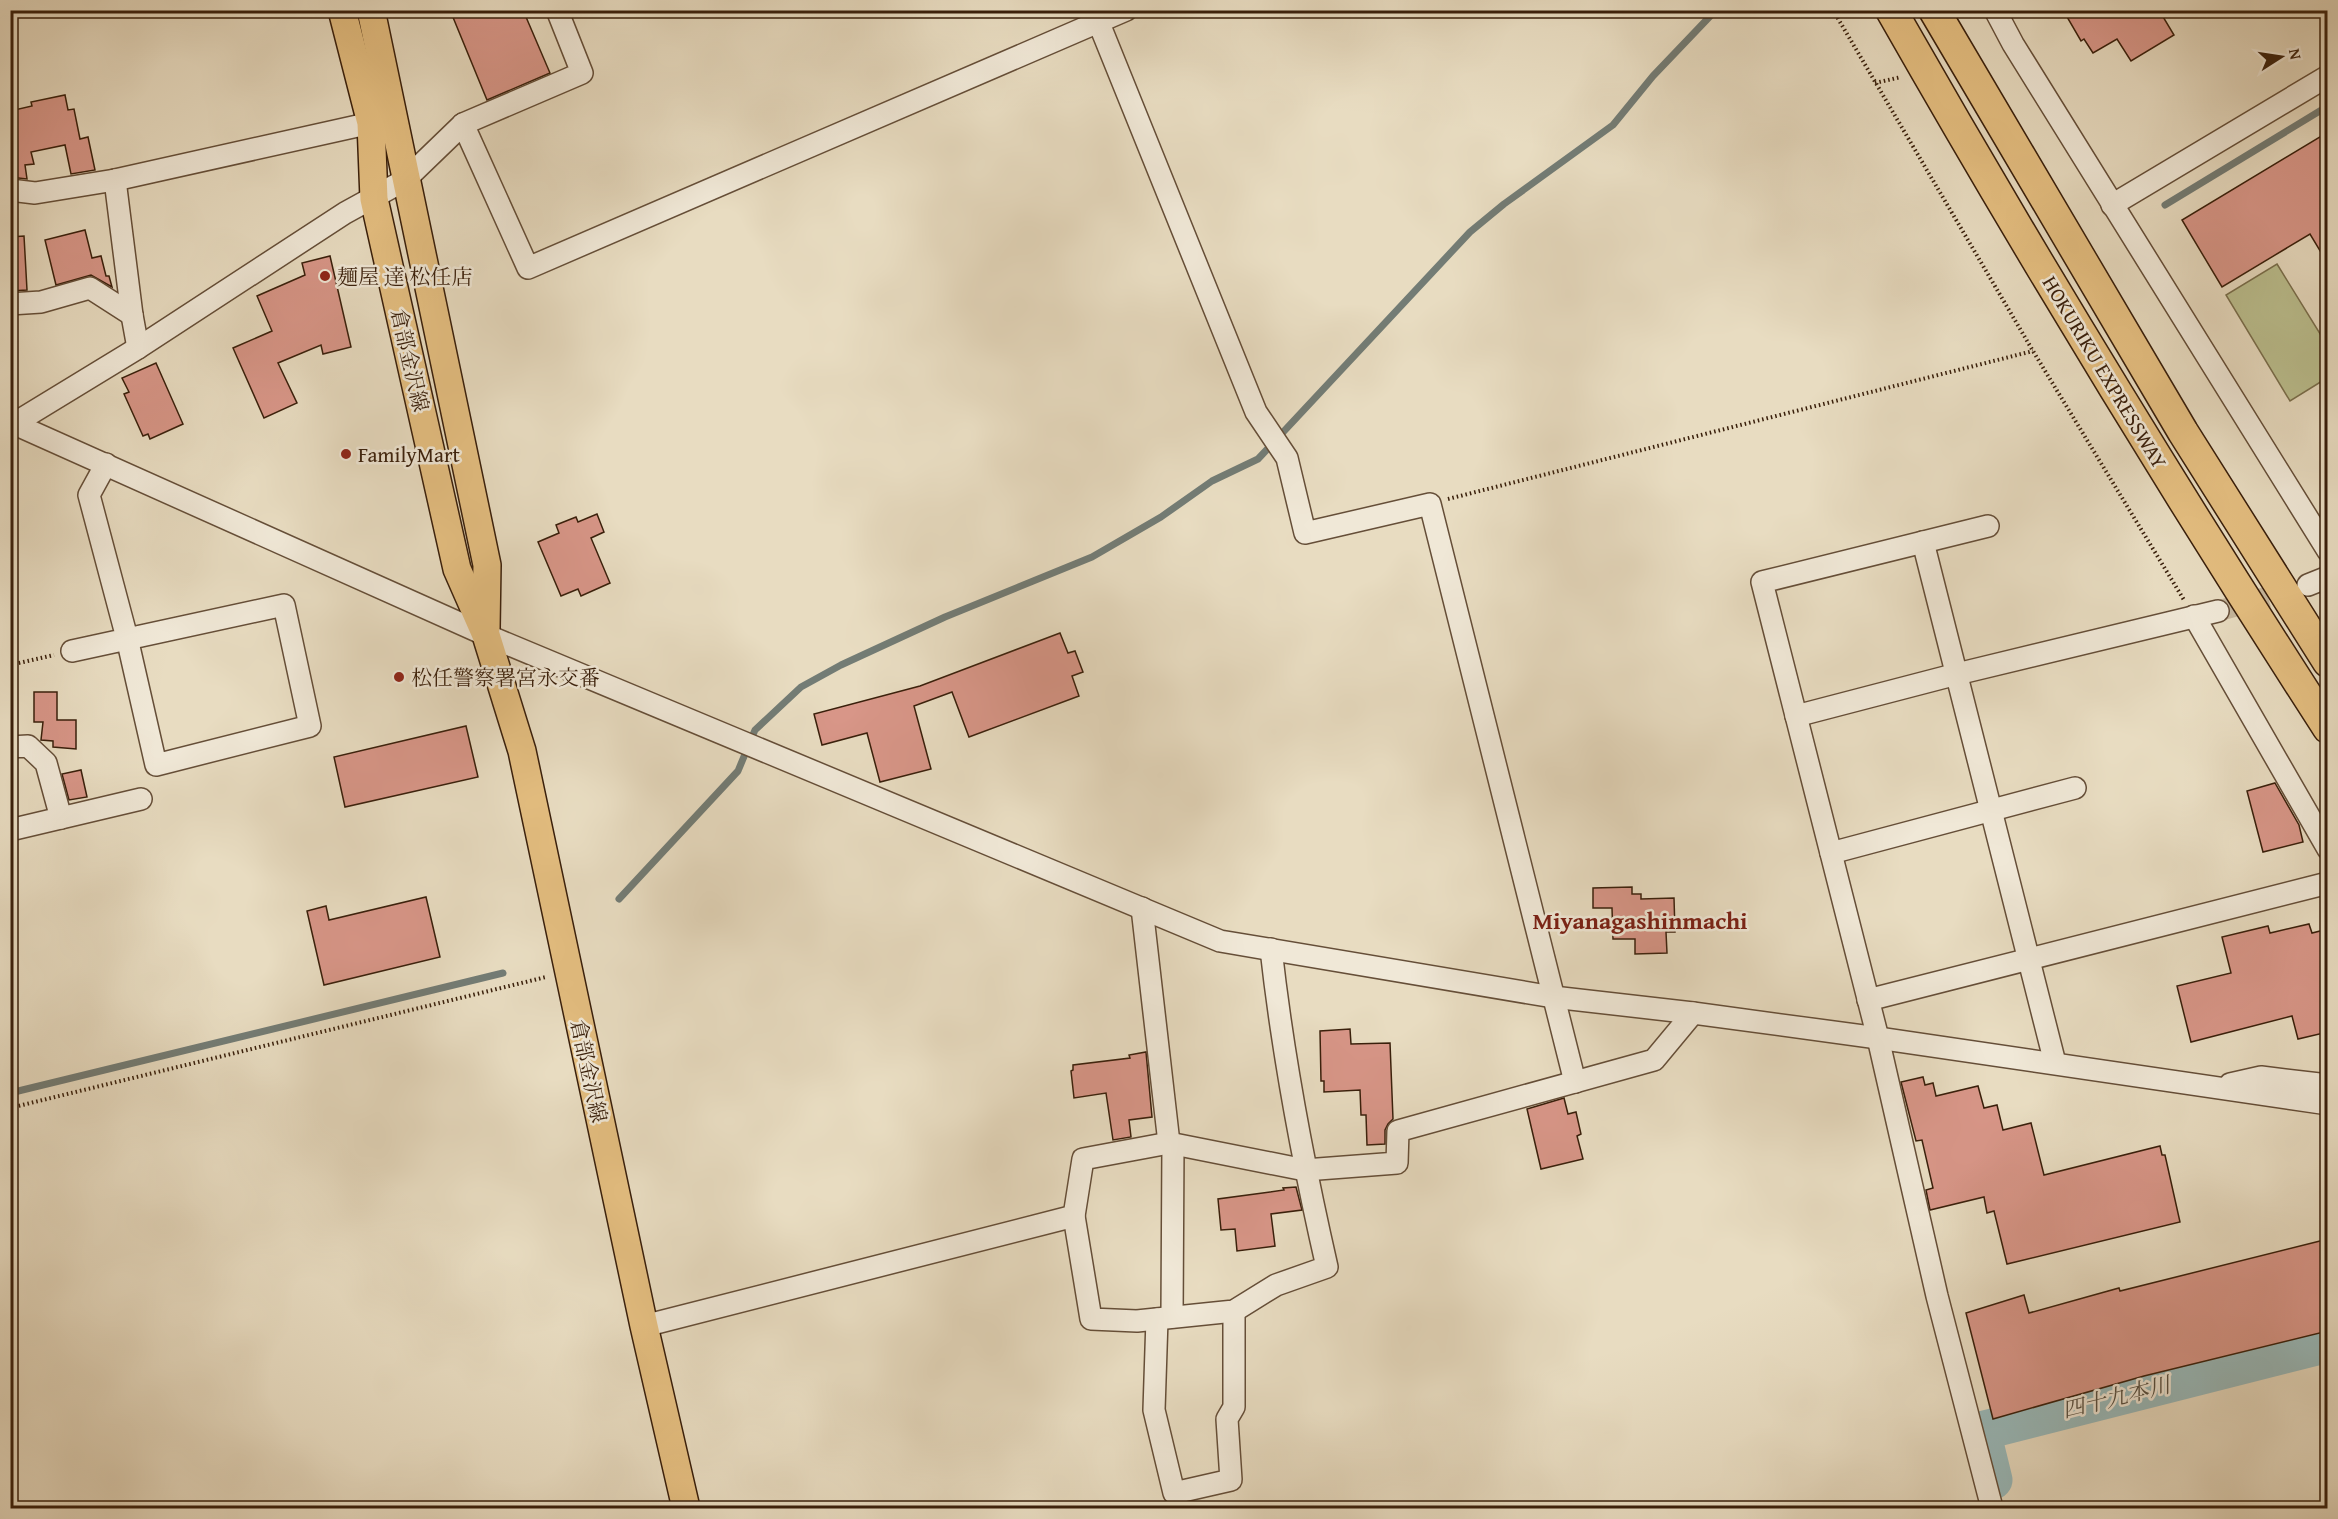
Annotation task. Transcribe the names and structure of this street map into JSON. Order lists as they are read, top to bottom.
{
  "streets": {
    "highway": ["HOKURIKU EXPRESSWAY"],
    "main road": ["倉部金沢線"]
  },
  "districts": ["Miyanagashinmachi"],
  "water": ["四十九本川"],
  "places": ["麺屋 達 松任店", "FamilyMart", "松任警察署宮永交番"],
  "north": "right"
}
